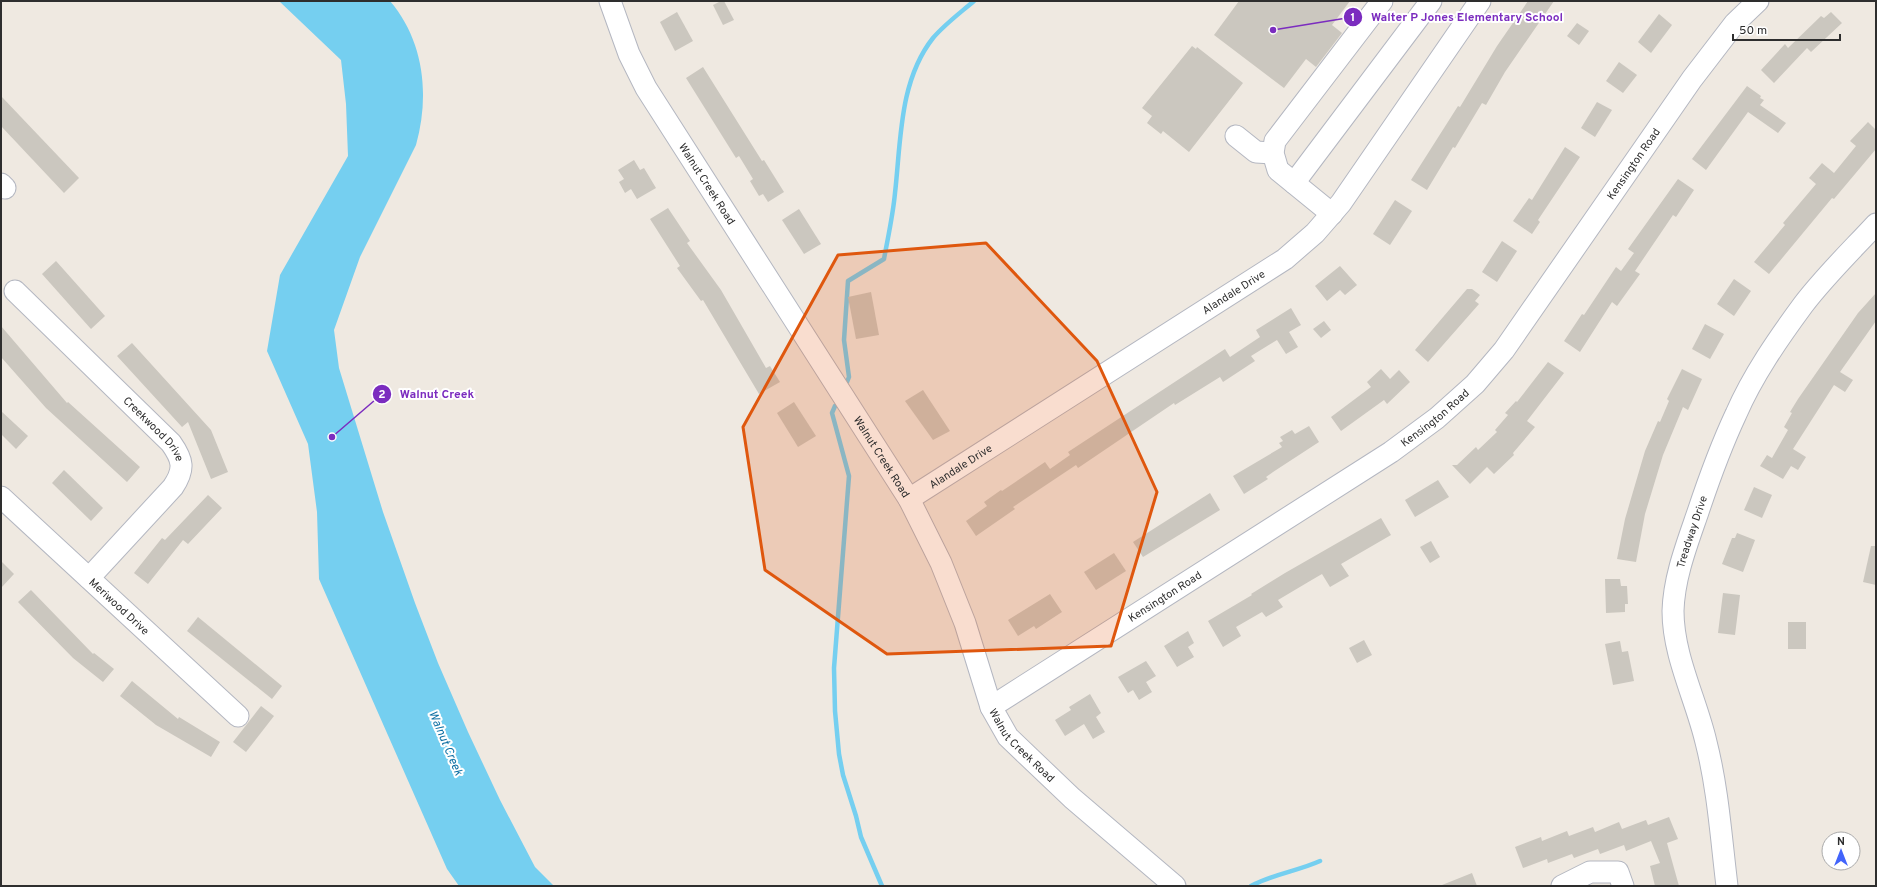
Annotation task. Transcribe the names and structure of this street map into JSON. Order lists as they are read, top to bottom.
{
  "streets": {
    "street": [
      "Kensington Road",
      "Walnut Creek Road",
      "Alandale Drive",
      "Creekwood Drive",
      "Treadway Drive",
      "Meriwood Drive"
    ]
  },
  "crossings": [
    ["Kensington Road", "Walnut Creek Road"],
    ["Walnut Creek Road", "Alandale Drive"],
    ["Creekwood Drive", "Meriwood Drive"]
  ],
  "water": ["Walnut Creek"],
  "places": ["Walter P Jones Elementary School", "Walnut Creek"],
  "scale_bar": "50 m",
  "north": "top"
}
